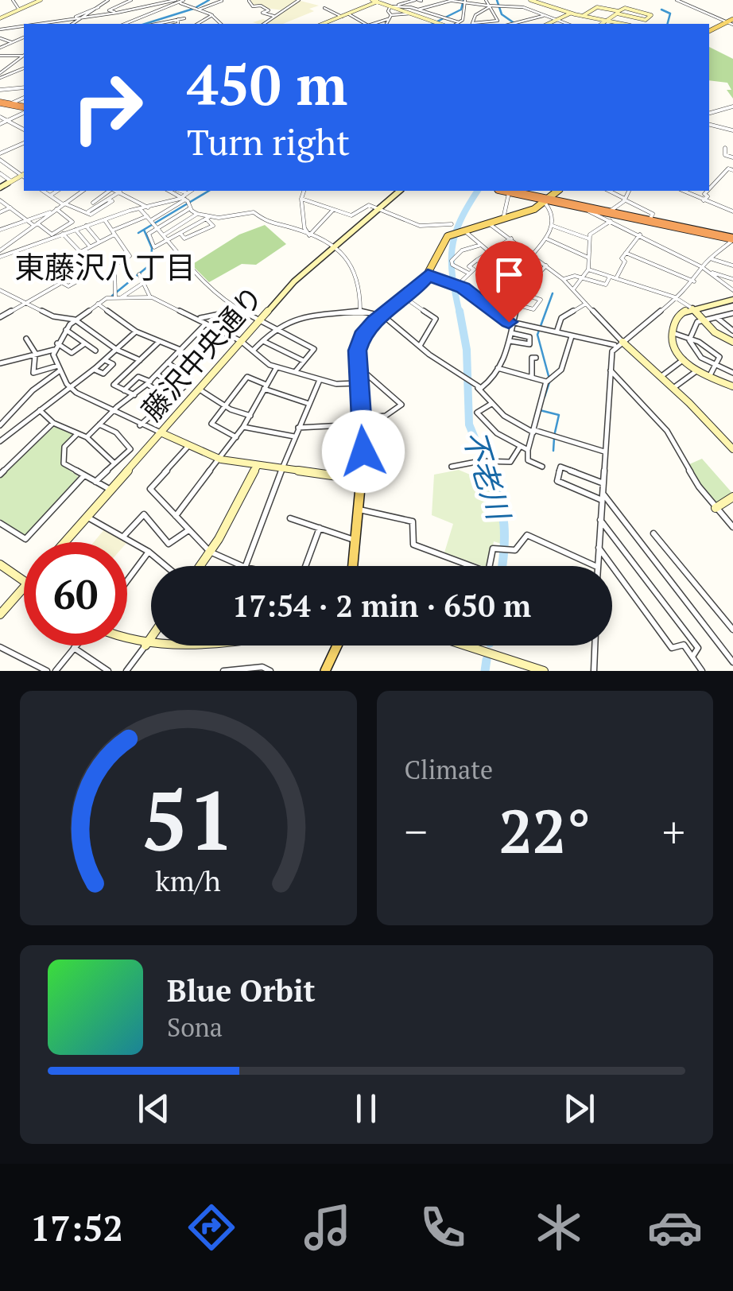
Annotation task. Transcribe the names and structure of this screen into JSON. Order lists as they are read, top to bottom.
{
  "streets": {
    "street": ["藤沢中央通り"]
  },
  "districts": ["東藤沢八丁目"],
  "water": ["不老川"],
  "page": {
    "turn": ["450 m", "Turn right"],
    "limit": "60",
    "trip": "17:54 · 2 min · 650 m",
    "tile": "Climate",
    "heat": ["−", "22°", "+"],
    "song": ["Blue Orbit", "Sona"],
    "tabs": "17:52",
    "gauge": ["51", "km/h"]
  }
}
